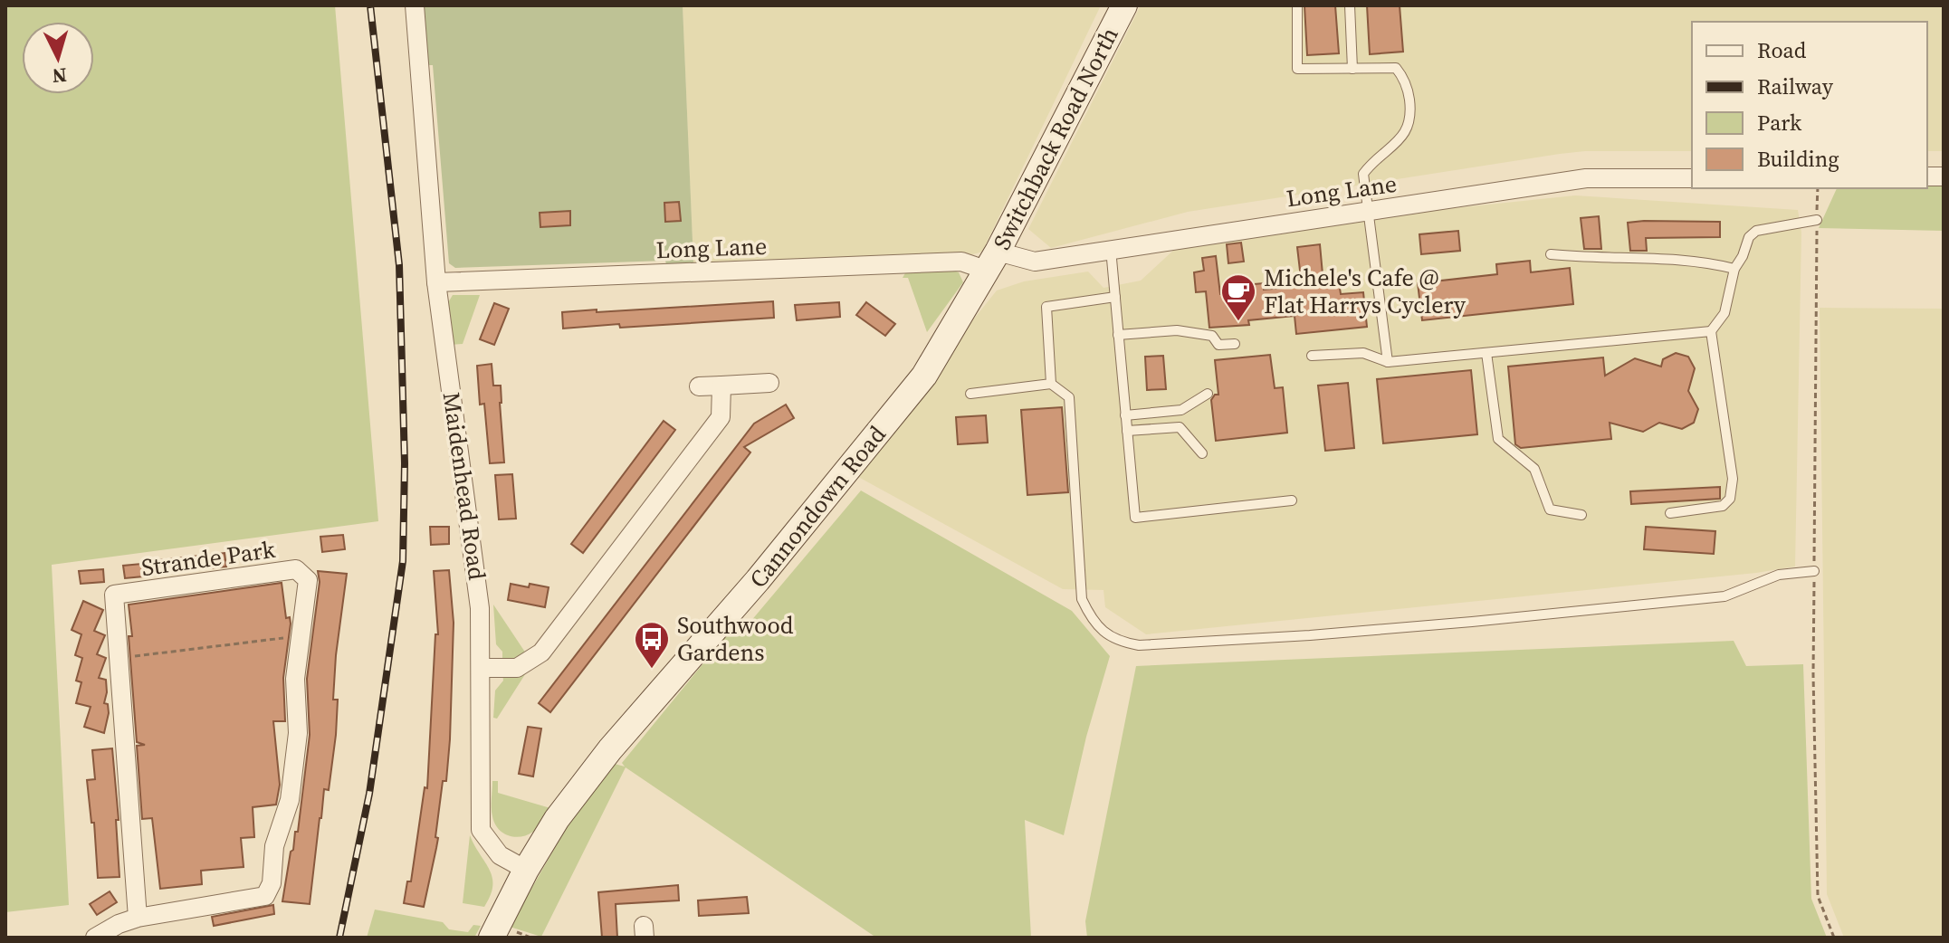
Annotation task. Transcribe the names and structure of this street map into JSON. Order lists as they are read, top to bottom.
{
  "streets": {
    "main road": ["Switchback Road North", "Cannondown Road"],
    "street": ["Long Lane", "Maidenhead Road", "Strande Park"]
  },
  "crossings": [
    ["Switchback Road North", "Long Lane"],
    ["Switchback Road North", "Cannondown Road"],
    ["Long Lane", "Maidenhead Road"],
    ["Long Lane", "Cannondown Road"],
    ["Maidenhead Road", "Cannondown Road"]
  ],
  "places": {
    "cafe": ["Michele's Cafe @ Flat Harrys Cyclery"],
    "bus stop": ["Southwood Gardens"]
  },
  "legend": [
    "Road",
    "Railway",
    "Park",
    "Building"
  ],
  "north": "bottom"
}
